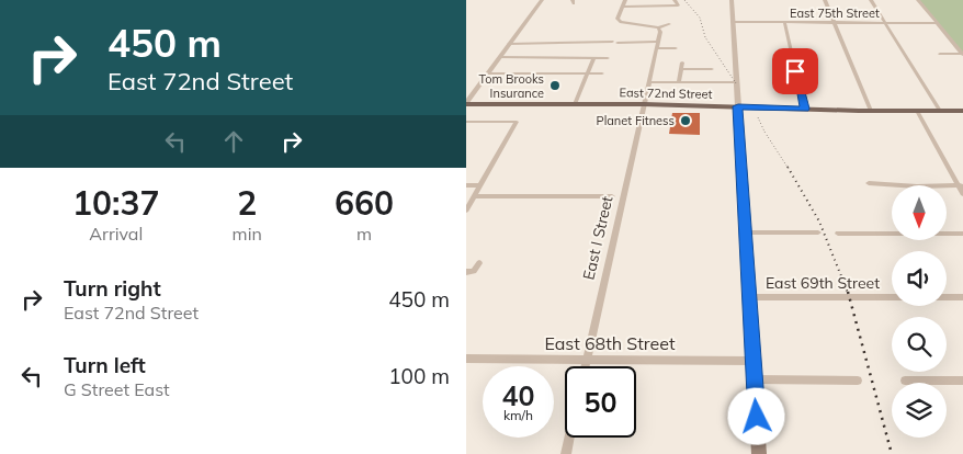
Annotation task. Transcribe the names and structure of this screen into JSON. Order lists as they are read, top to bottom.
{
  "streets": {
    "main road": ["East 72nd Street"],
    "street": [
      "East 75th Street",
      "East I Street",
      "East 69th Street",
      "East 68th Street"
    ]
  },
  "crossings": [
    ["East 72nd Street", "East I Street"],
    ["East I Street", "East 68th Street"]
  ],
  "places": ["Tom Brooks Insurance", "Planet Fitness"],
  "north": "bottom",
  "page": {
    "turn": ["450 m", "East 72nd Street"],
    "eta": [
      "10:37",
      "Arrival",
      "2",
      "min",
      "660",
      "m"
    ],
    "list": [
      {
        "name": "Turn right",
        "note": "East 72nd Street",
        "value": "450 m"
      },
      {
        "name": "Turn left",
        "note": "G Street East",
        "value": "100 m"
      }
    ],
    "speed": "40 km/h",
    "limit": "50"
  }
}
